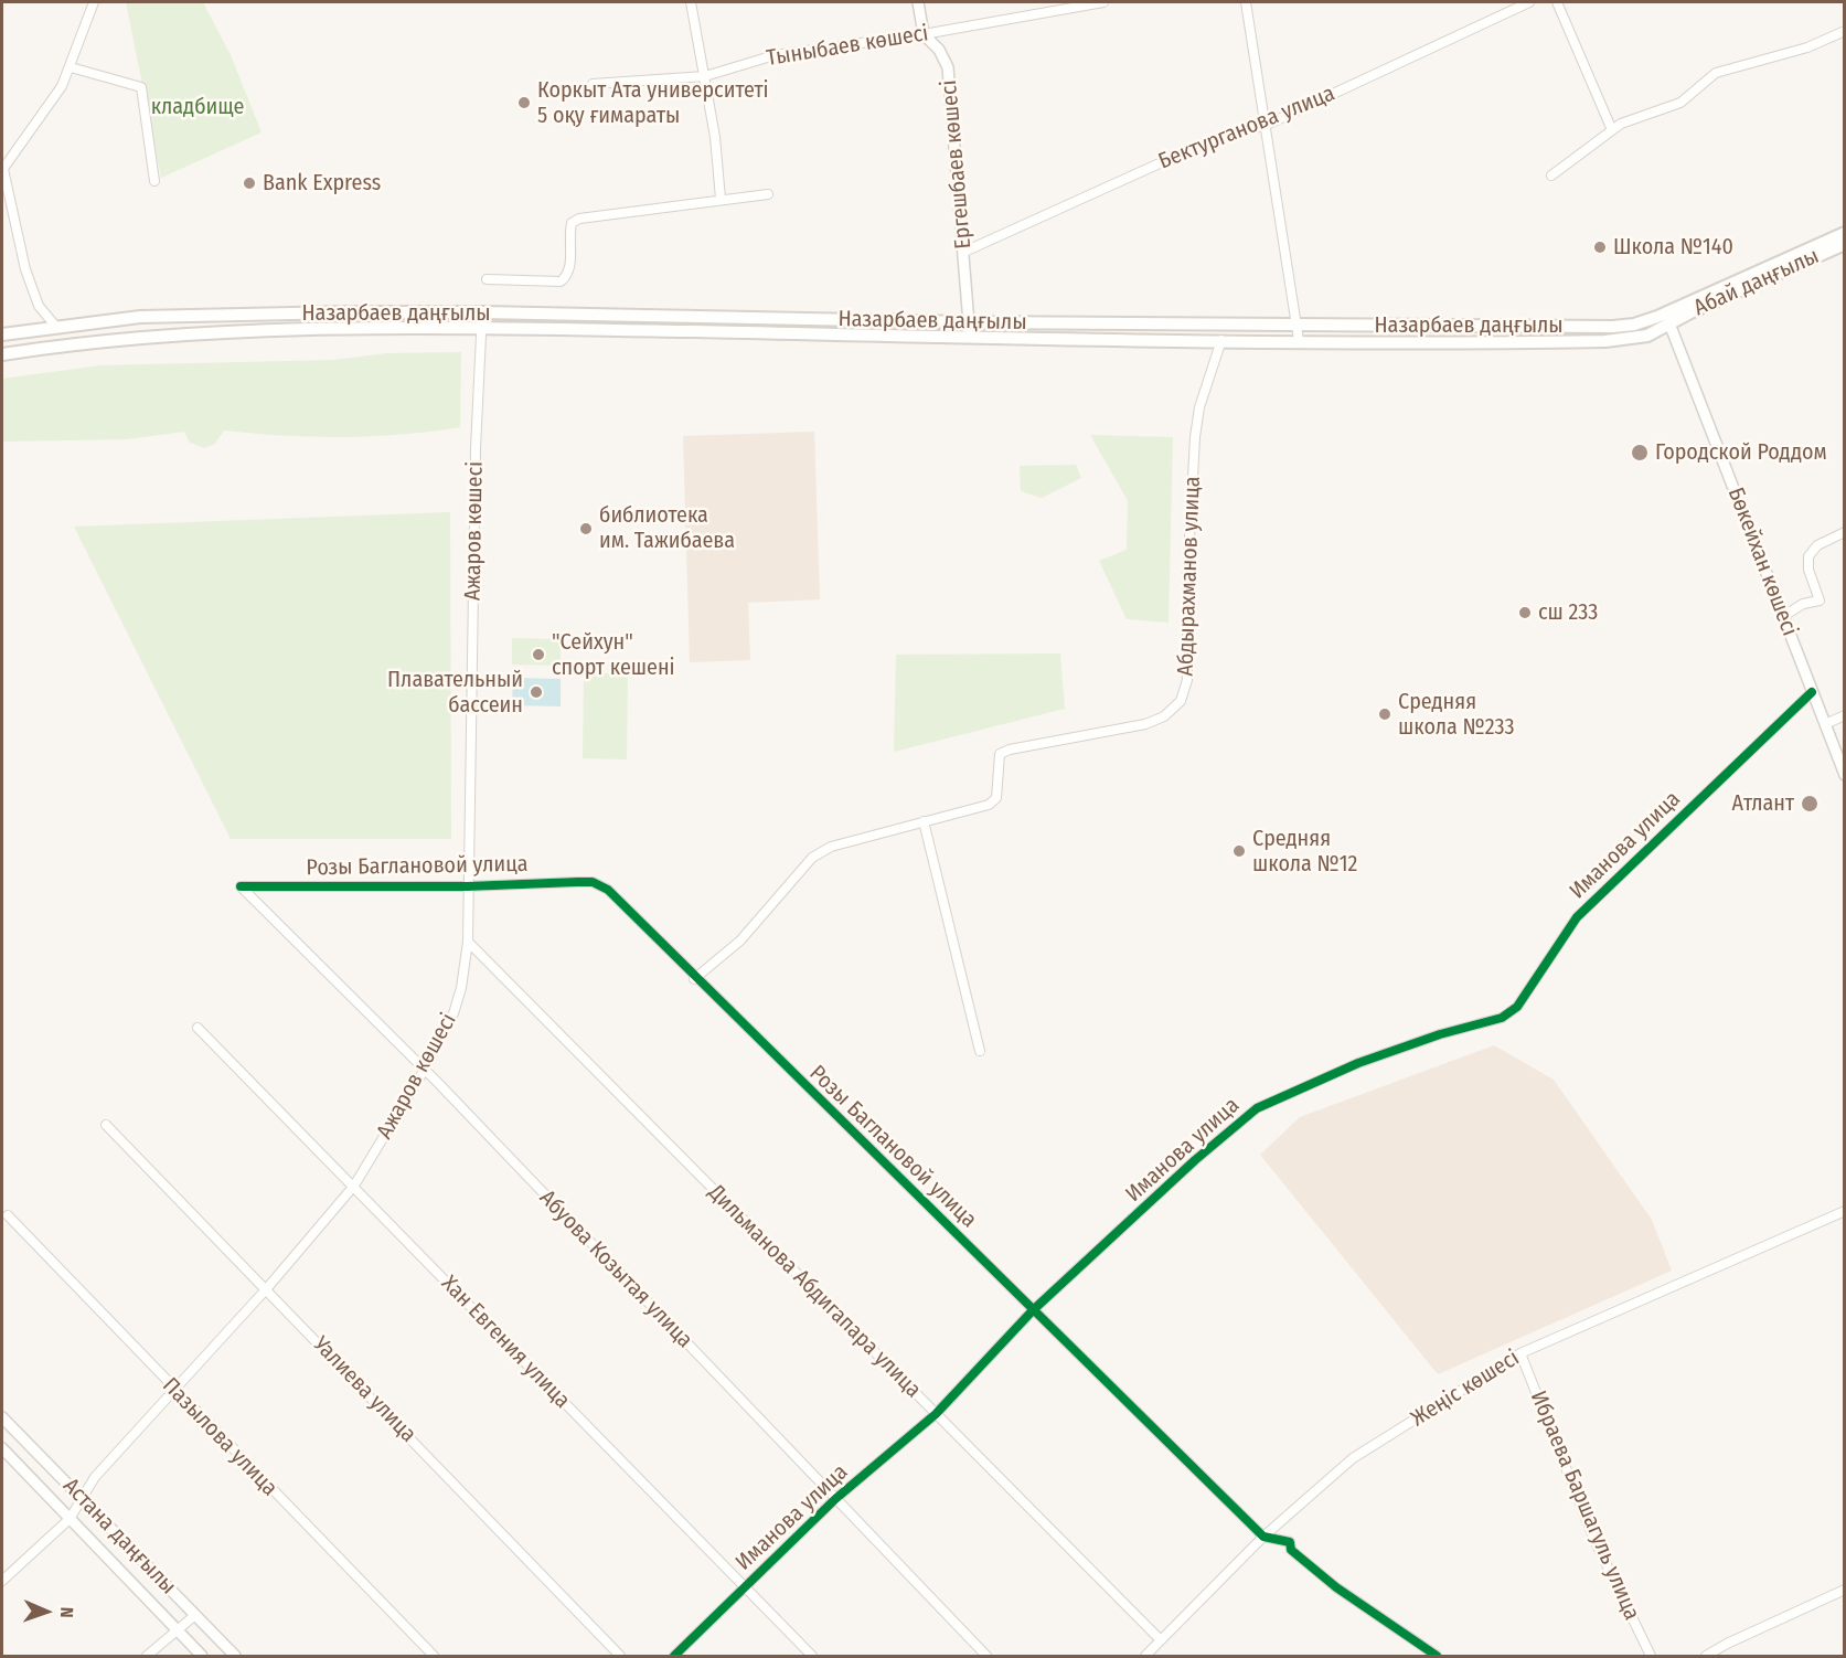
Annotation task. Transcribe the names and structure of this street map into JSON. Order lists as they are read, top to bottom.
{
  "streets": {
    "main road": ["Абай даңғылы", "Назарбаев даңғылы"],
    "street": [
      "Тыныбаев көшесі",
      "Бектурганова улица",
      "Ергешбаев көшесі",
      "Ажаров көшесі",
      "Бөкейхан көшесі",
      "Абдырахманов улица",
      "Иманова улица",
      "Розы Баглановой улица",
      "Абуова Козытая улица",
      "Дильманова Абдигапара улица",
      "Хан Евгения улица",
      "Жеңіс көшесі",
      "Уалиева улица",
      "Пазылова улица",
      "Ибраева Баршагуль улица",
      "Астана даңғылы"
    ]
  },
  "crossings": [
    ["Тыныбаев көшесі", "Ергешбаев көшесі"],
    ["Бектурганова улица", "Ергешбаев көшесі"],
    ["Ергешбаев көшесі", "Назарбаев даңғылы"],
    ["Абай даңғылы", "Назарбаев даңғылы"],
    ["Абай даңғылы", "Бөкейхан көшесі"],
    ["Назарбаев даңғылы", "Ажаров көшесі"],
    ["Назарбаев даңғылы", "Бөкейхан көшесі"],
    ["Назарбаев даңғылы", "Абдырахманов улица"],
    ["Ажаров көшесі", "Розы Баглановой улица"],
    ["Ажаров көшесі", "Абуова Козытая улица"],
    ["Ажаров көшесі", "Дильманова Абдигапара улица"],
    ["Ажаров көшесі", "Хан Евгения улица"],
    ["Ажаров көшесі", "Уалиева улица"],
    ["Ажаров көшесі", "Пазылова улица"],
    ["Ажаров көшесі", "Астана даңғылы"],
    ["Бөкейхан көшесі", "Иманова улица"],
    ["Абдырахманов улица", "Розы Баглановой улица"],
    ["Иманова улица", "Розы Баглановой улица"],
    ["Иманова улица", "Абуова Козытая улица"],
    ["Иманова улица", "Дильманова Абдигапара улица"],
    ["Иманова улица", "Хан Евгения улица"],
    ["Розы Баглановой улица", "Абуова Козытая улица"],
    ["Розы Баглановой улица", "Жеңіс көшесі"],
    ["Дильманова Абдигапара улица", "Жеңіс көшесі"],
    ["Жеңіс көшесі", "Ибраева Баршагуль улица"]
  ],
  "parks": ["кладбище"],
  "places": [
    "Коркыт Ата университеті 5 оқу ғимараты",
    "Bank Express",
    "Школа №140",
    "Городской Роддом",
    "библиотека им. Тажибаева",
    "сш 233",
    "\"Сейхун\" спорт кешені",
    "Плавательный бассеин",
    "Средняя школа №233",
    "Атлант",
    "Средняя школа №12"
  ],
  "north": "right"
}
